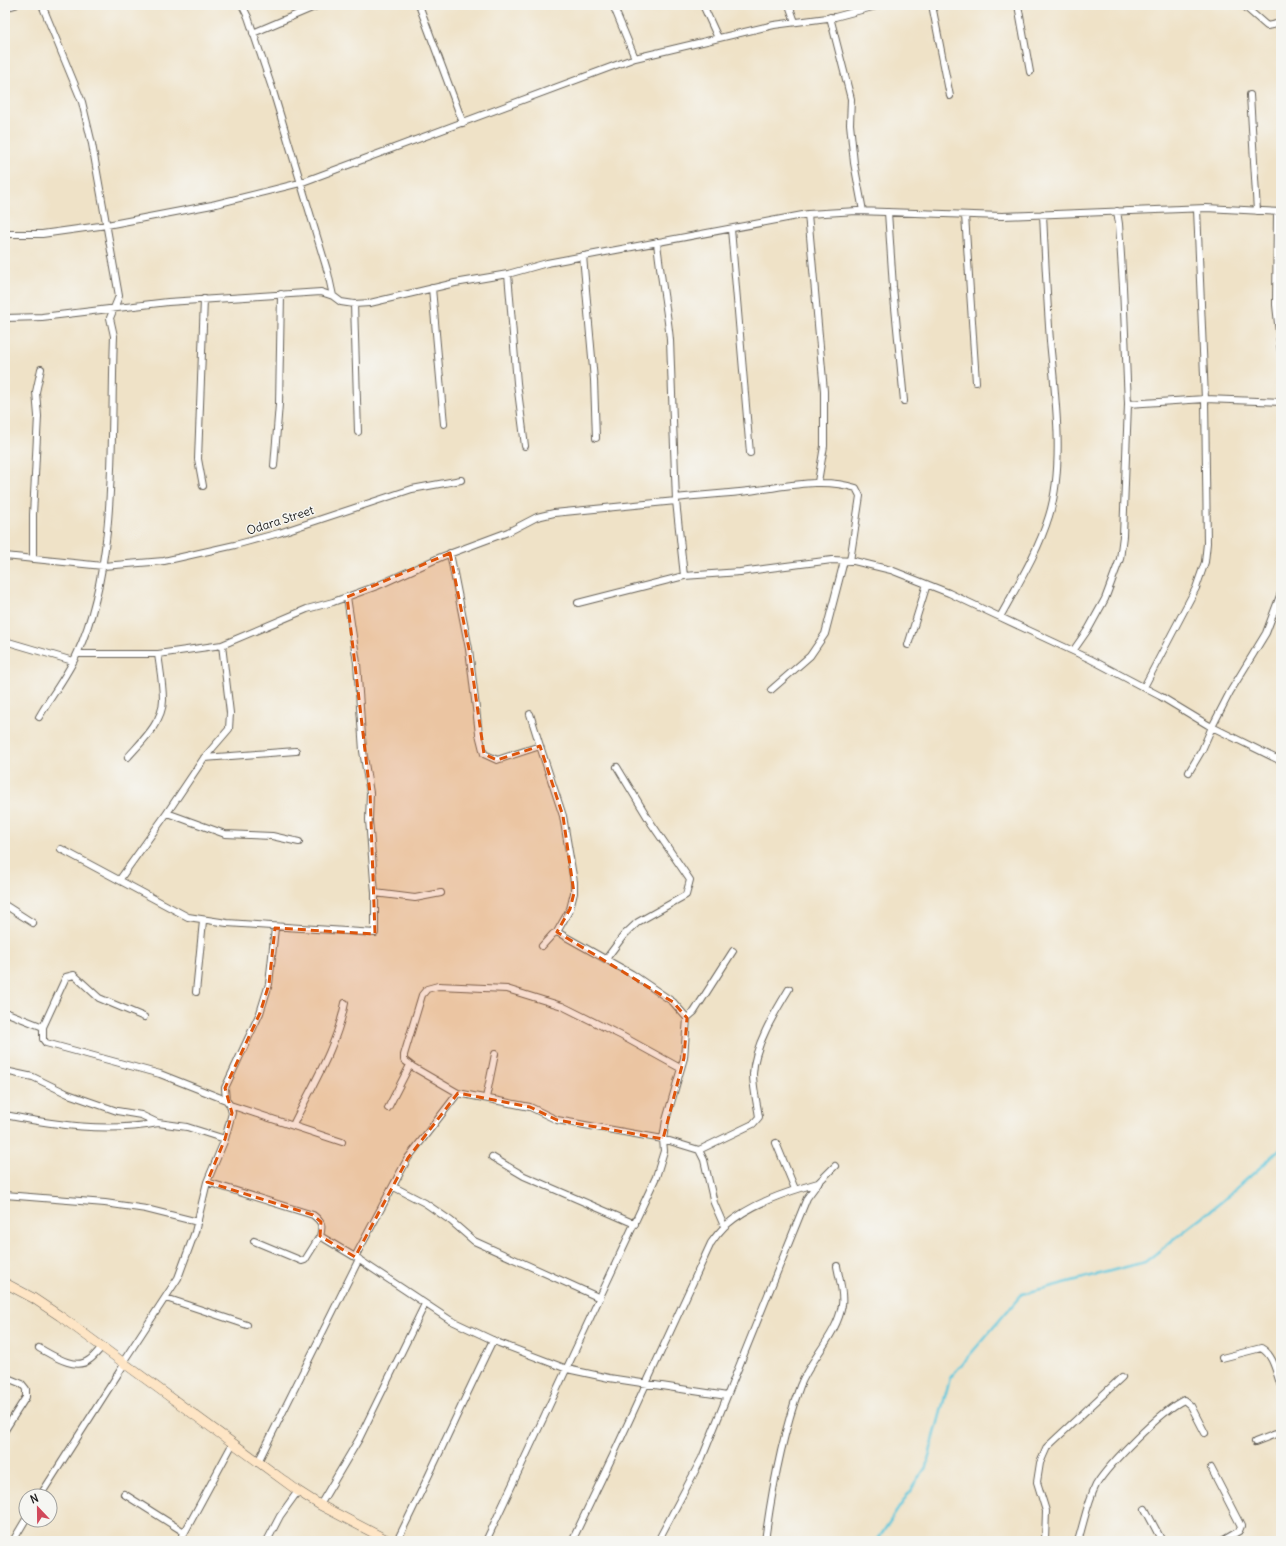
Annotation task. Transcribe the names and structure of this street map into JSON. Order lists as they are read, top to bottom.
{
  "streets": {
    "street": ["Odara Street"]
  },
  "north": "top"
}
